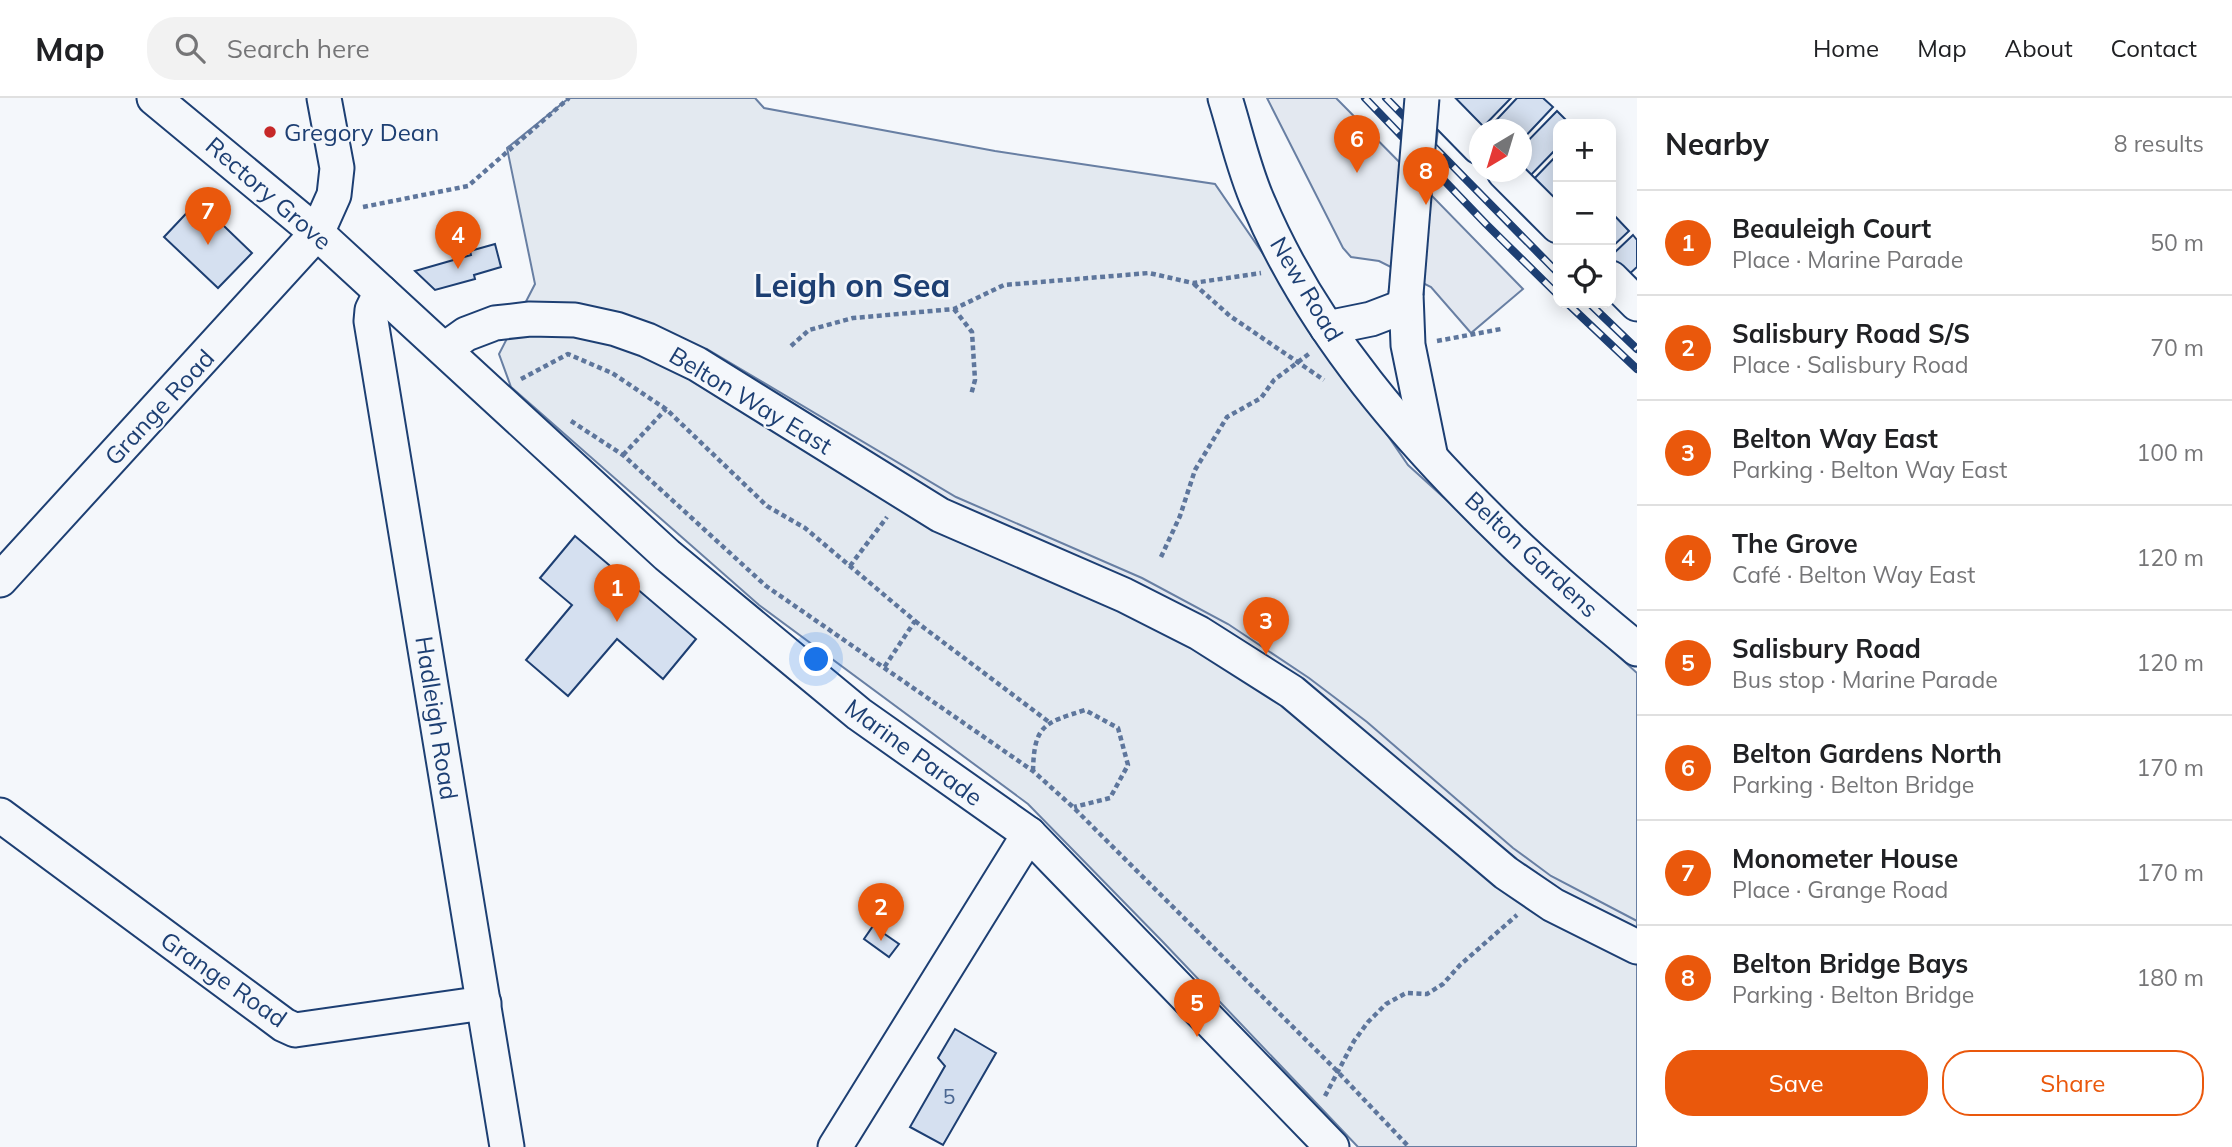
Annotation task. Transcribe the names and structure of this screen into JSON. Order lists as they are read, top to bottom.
{
  "streets": {
    "street": [
      "Rectory Grove",
      "New Road",
      "Belton Way East",
      "Grange Road",
      "Belton Gardens",
      "Hadleigh Road",
      "Marine Parade"
    ]
  },
  "crossings": [
    ["Rectory Grove", "Belton Way East"],
    ["Rectory Grove", "Grange Road"],
    ["Rectory Grove", "Hadleigh Road"],
    ["Rectory Grove", "Marine Parade"],
    ["New Road", "Belton Gardens"],
    ["Belton Way East", "Marine Parade"],
    ["Grange Road", "Hadleigh Road"]
  ],
  "districts": ["Leigh on Sea"],
  "places": ["Gregory Dean"],
  "house_numbers": ["5"],
  "north": "bottom left",
  "page": {
    "header": "Map",
    "search": "Search here",
    "nav": [
      "Home",
      "Map",
      "About",
      "Contact"
    ],
    "heading": ["Nearby", "8 results"],
    "pins": [
      "6",
      "8",
      "7",
      "4",
      "1",
      "3",
      "2",
      "5"
    ],
    "map_buttons": ["+", "−"],
    "list": [
      {
        "mark": "1",
        "name": "Beauleigh Court",
        "note": "Place · Marine Parade",
        "value": "50 m"
      },
      {
        "mark": "2",
        "name": "Salisbury Road S/S",
        "note": "Place · Salisbury Road",
        "value": "70 m"
      },
      {
        "mark": "3",
        "name": "Belton Way East",
        "note": "Parking · Belton Way East",
        "value": "100 m"
      },
      {
        "mark": "4",
        "name": "The Grove",
        "note": "Café · Belton Way East",
        "value": "120 m"
      },
      {
        "mark": "5",
        "name": "Salisbury Road",
        "note": "Bus stop · Marine Parade",
        "value": "120 m"
      },
      {
        "mark": "6",
        "name": "Belton Gardens North",
        "note": "Parking · Belton Bridge",
        "value": "170 m"
      },
      {
        "mark": "7",
        "name": "Monometer House",
        "note": "Place · Grange Road",
        "value": "170 m"
      },
      {
        "mark": "8",
        "name": "Belton Bridge Bays",
        "note": "Parking · Belton Bridge",
        "value": "180 m"
      }
    ],
    "buttons": ["Save", "Share"]
  }
}
